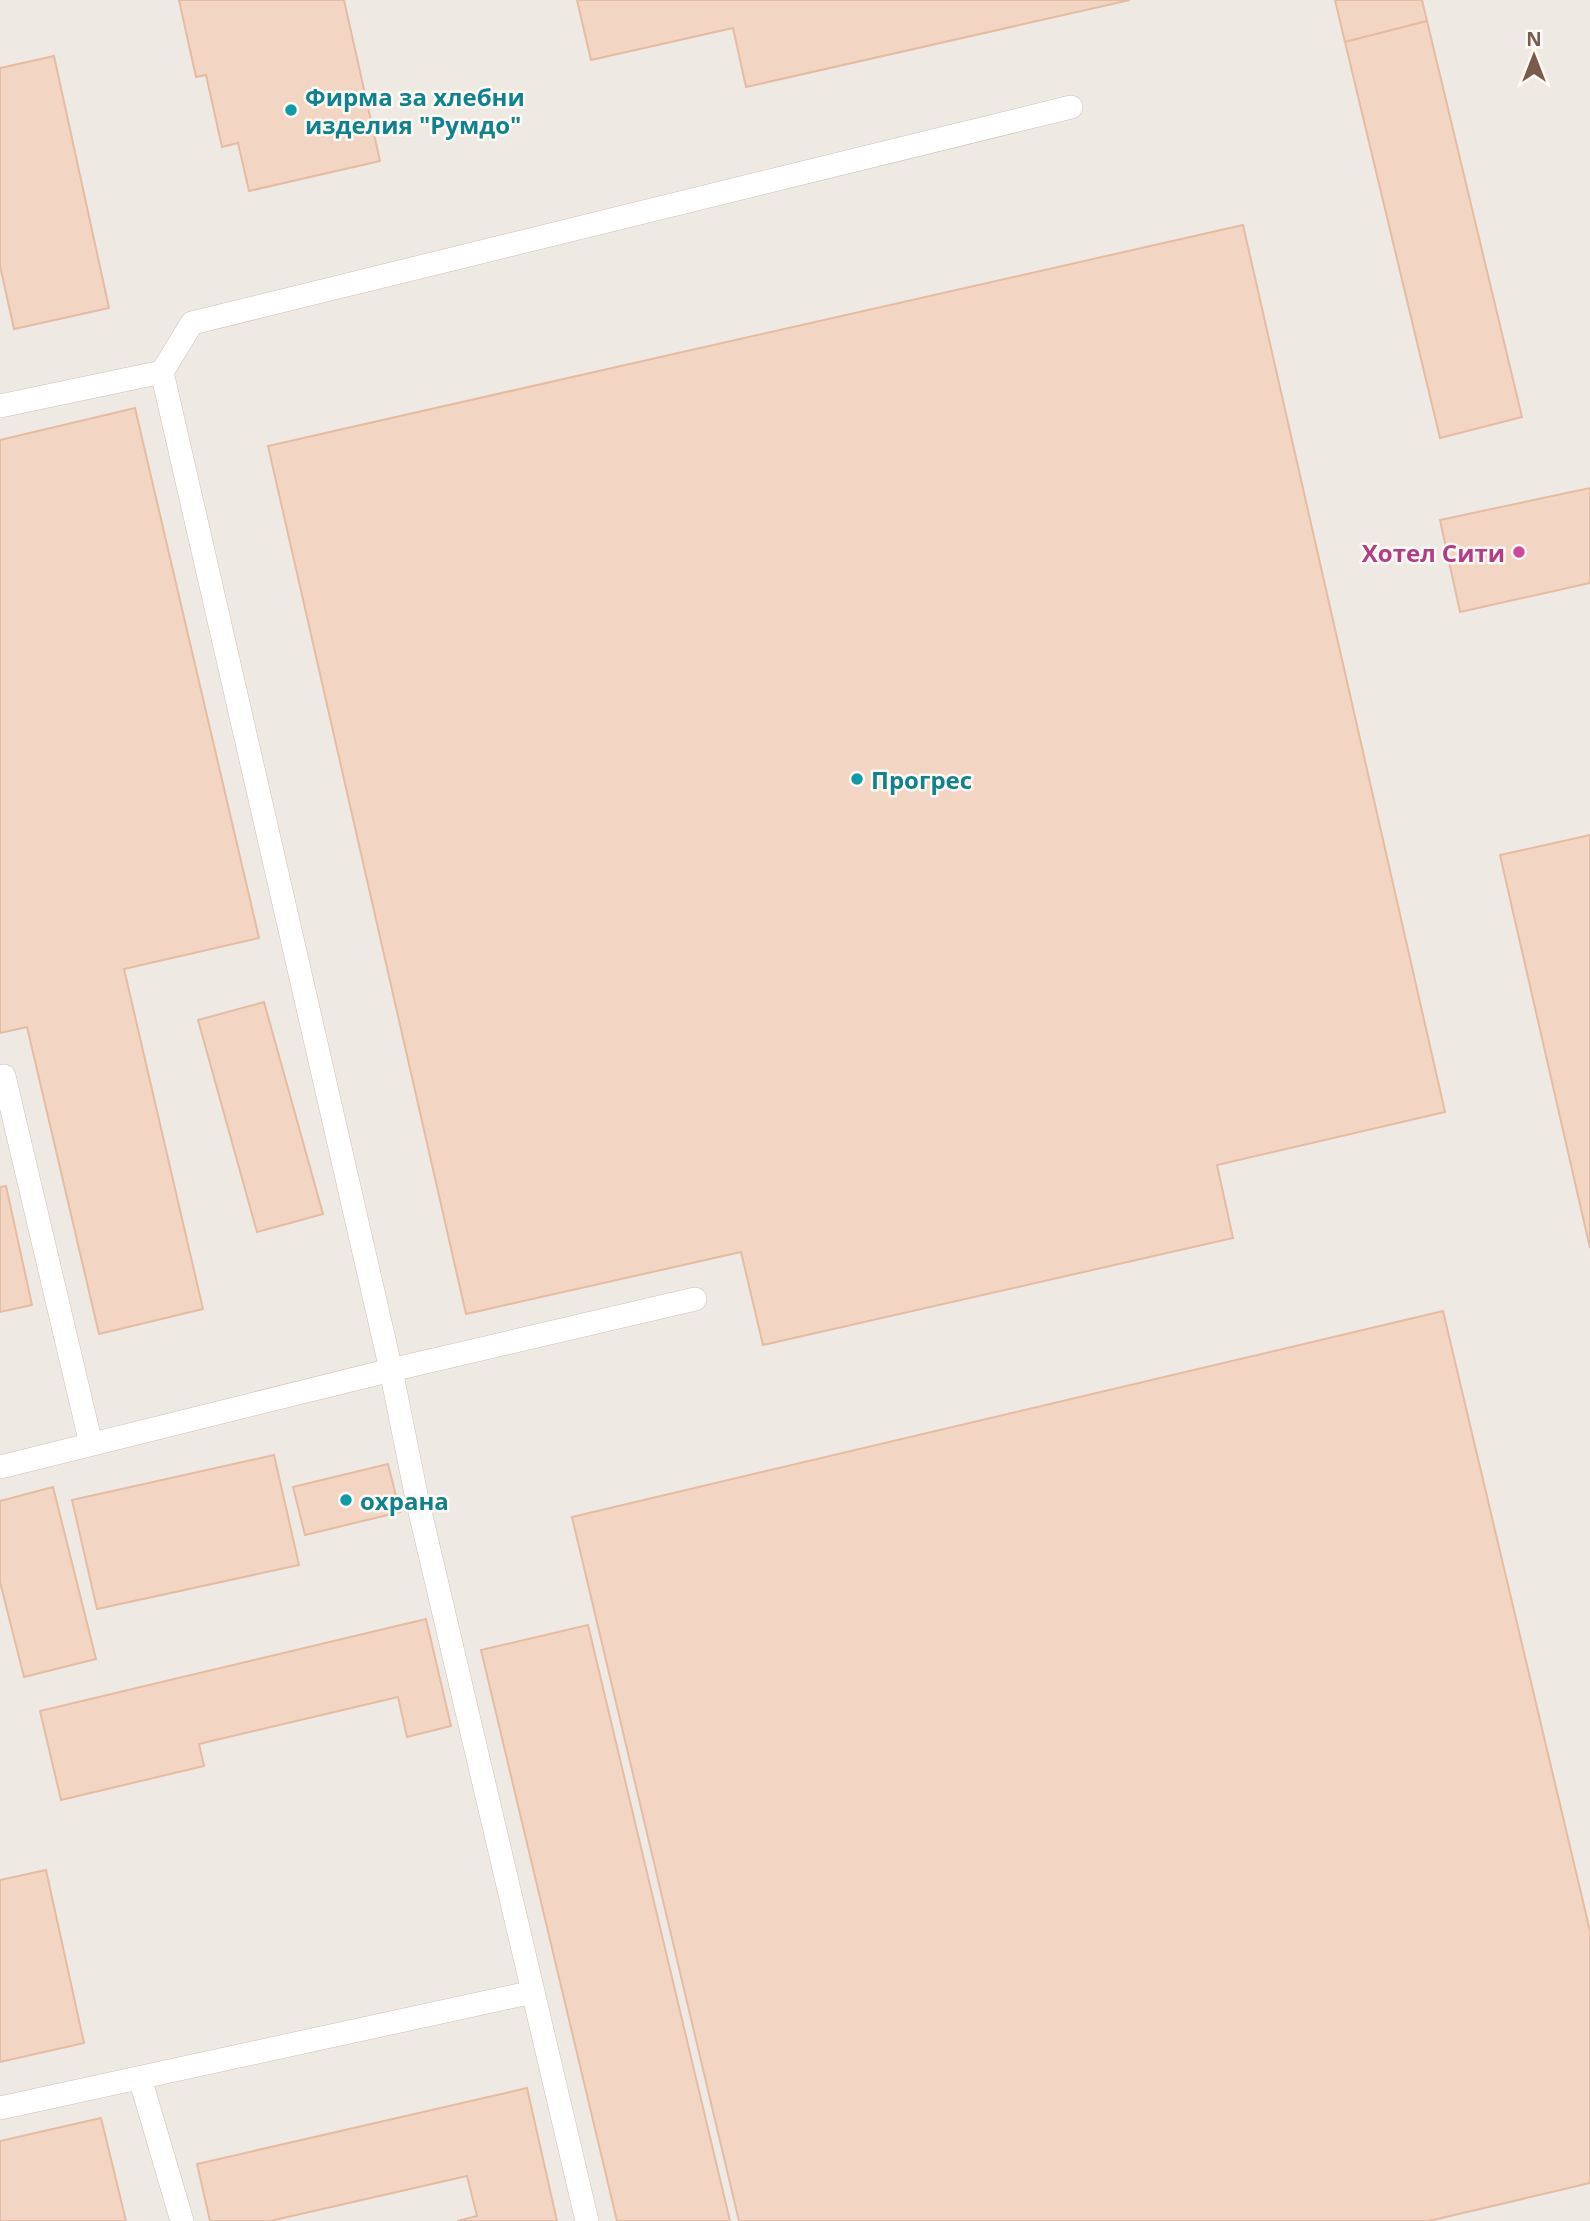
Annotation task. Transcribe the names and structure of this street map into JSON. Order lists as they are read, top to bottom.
{
  "places": [
    "Фирма за хлебни изделия \"Румдо\"",
    "Хотел Сити",
    "Прогрес",
    "охрана"
  ],
  "north": "top"
}
